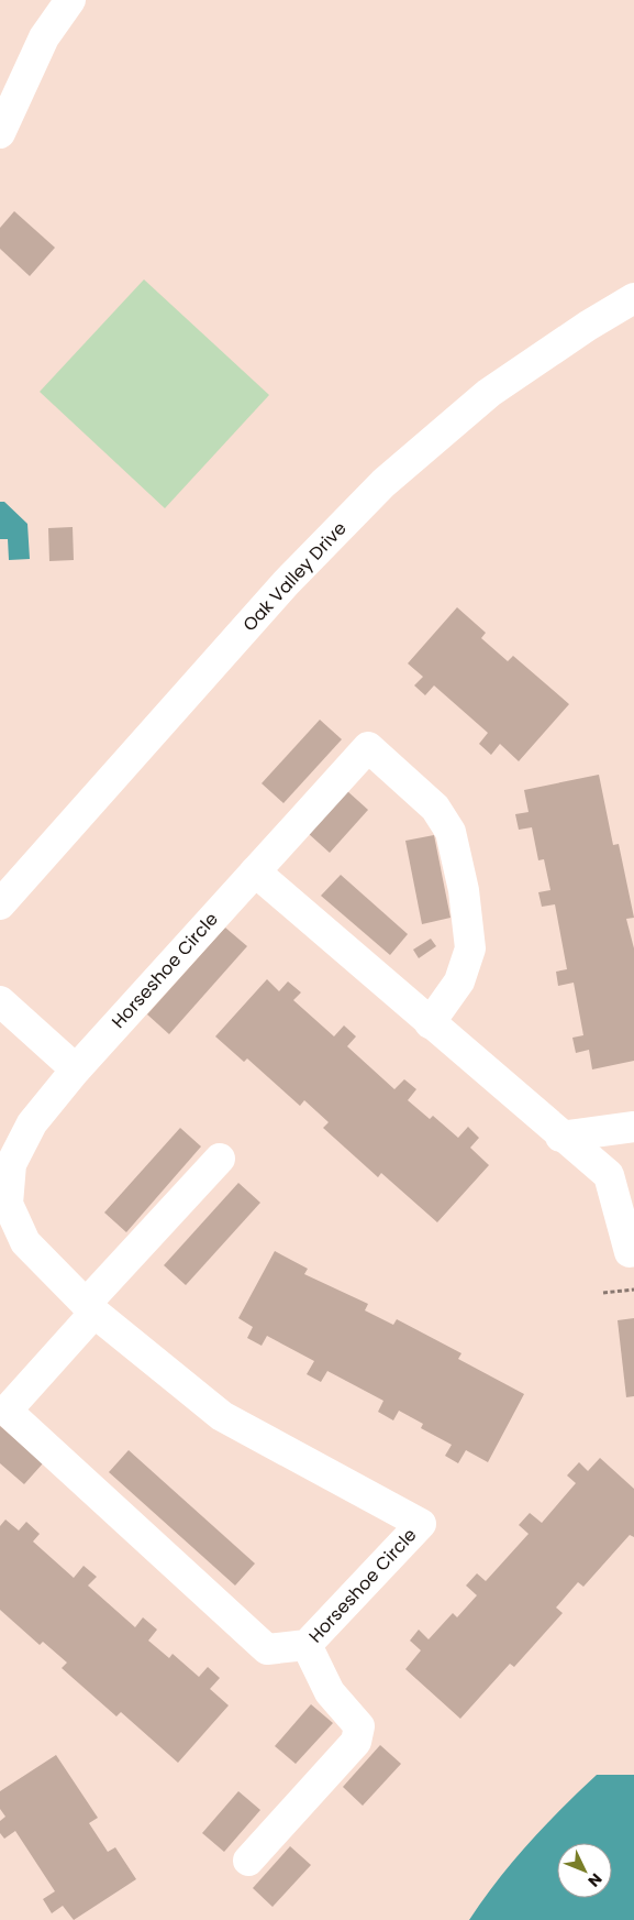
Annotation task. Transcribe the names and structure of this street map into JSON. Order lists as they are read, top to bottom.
{
  "streets": {
    "street": ["Oak Valley Drive", "Horseshoe Circle"]
  },
  "north": "bottom right"
}
